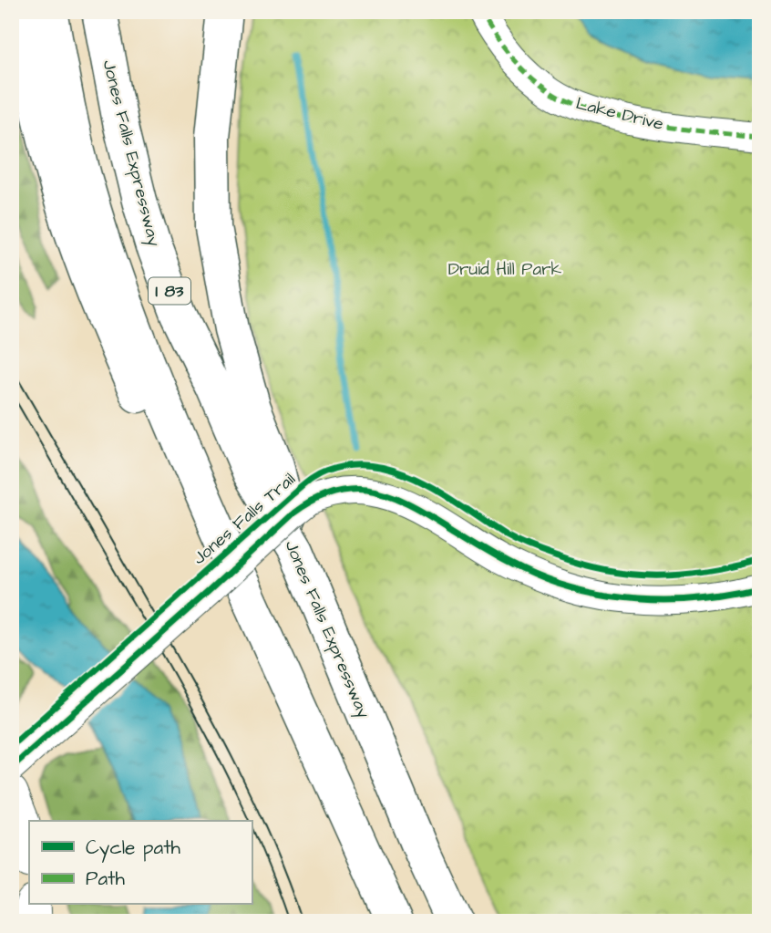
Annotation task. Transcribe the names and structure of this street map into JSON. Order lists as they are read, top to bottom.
{
  "streets": {
    "highway": ["Jones Falls Expressway", "I 83"],
    "street": ["Lake Drive"],
    "cycle path": ["Jones Falls Trail"]
  },
  "parks": ["Druid Hill Park"],
  "legend": ["Cycle path", "Path"]
}
